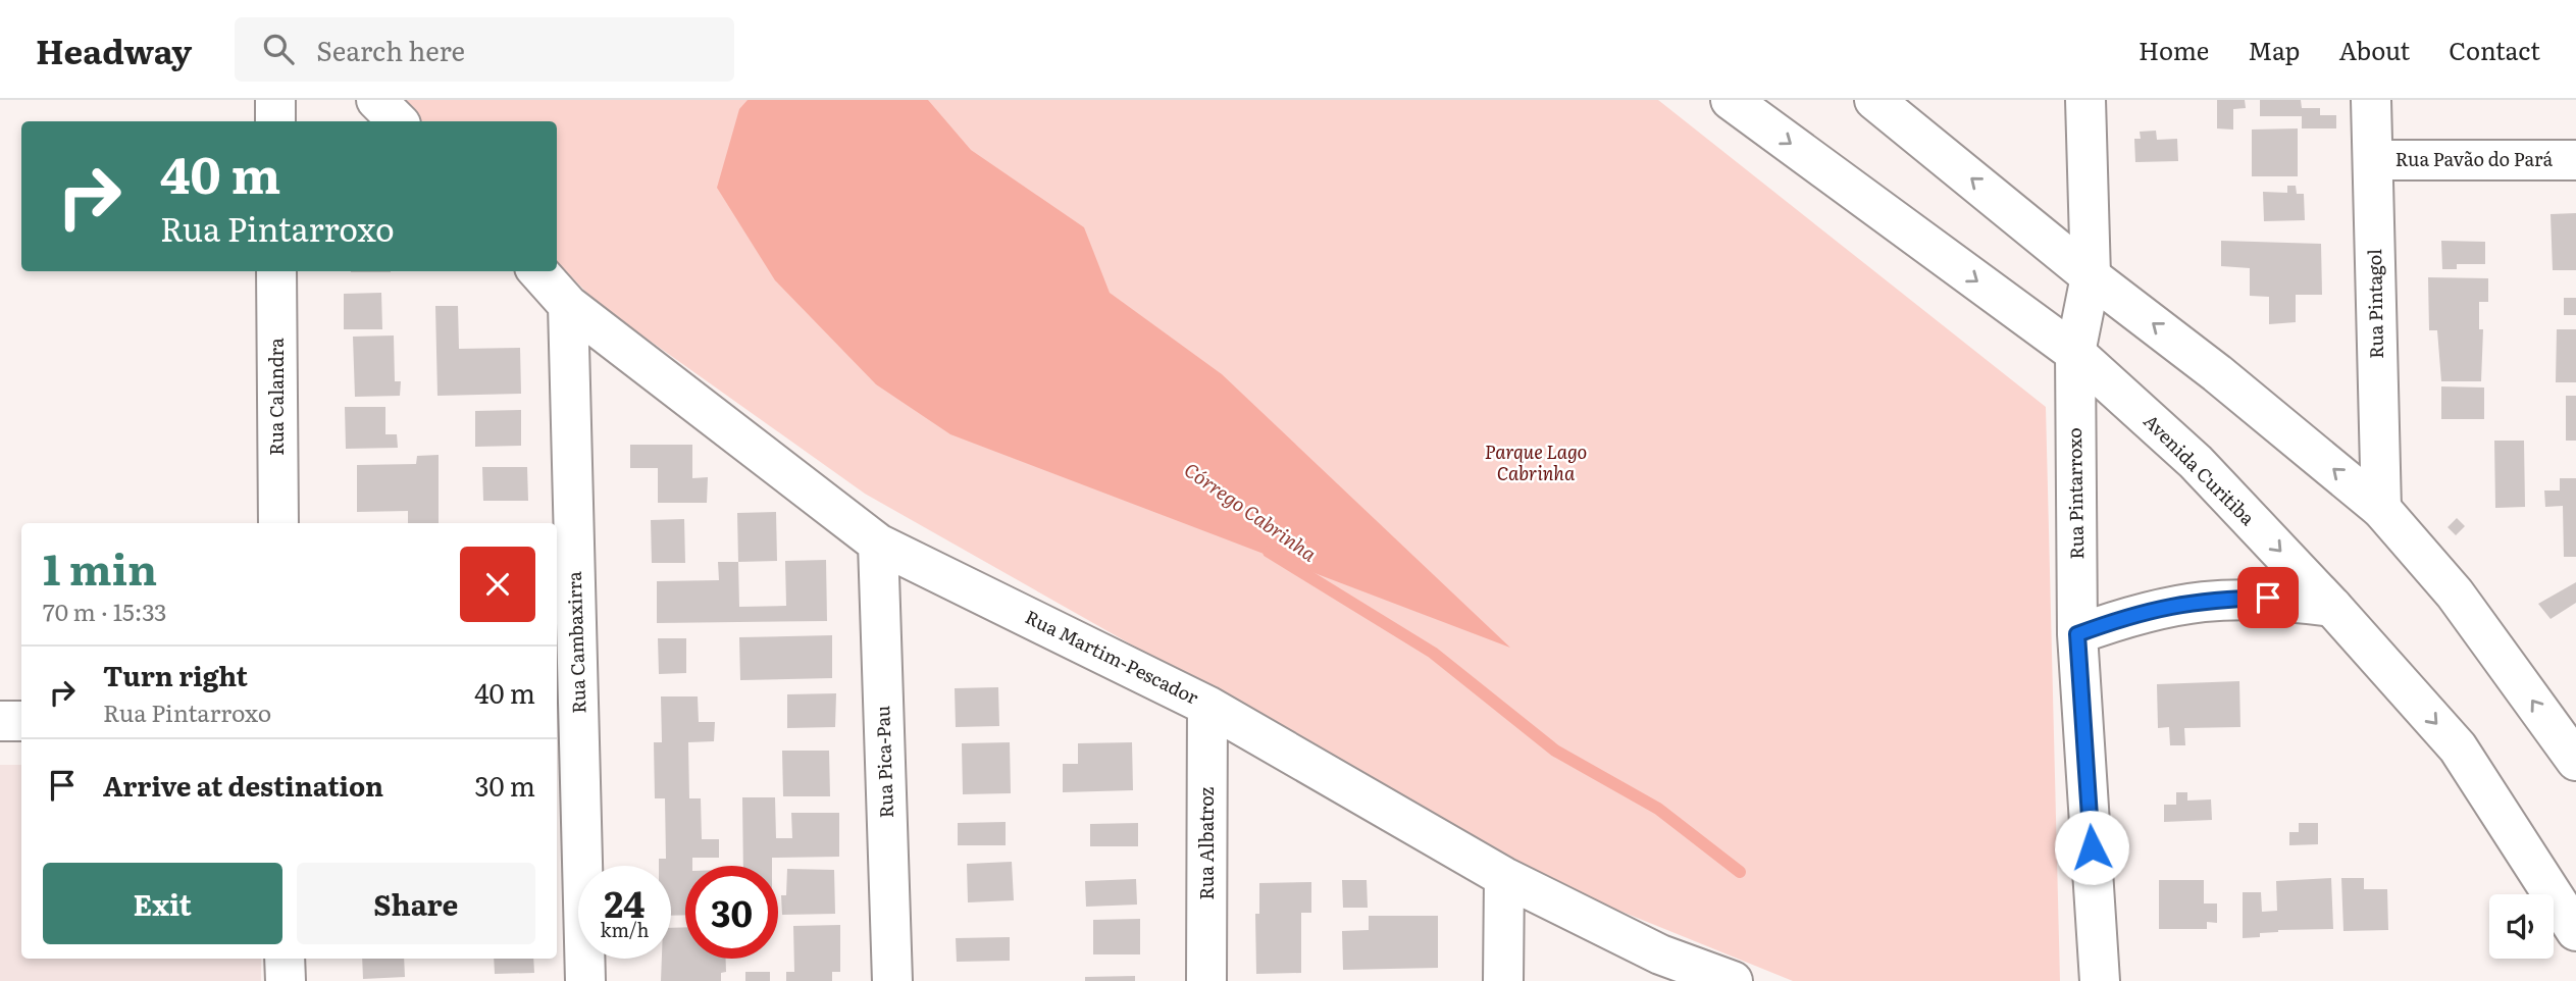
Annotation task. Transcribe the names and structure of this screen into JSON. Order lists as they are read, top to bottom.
{
  "streets": {
    "street": [
      "Rua Pavão do Pará",
      "Rua Pintagol",
      "Rua Calandra",
      "Avenida Curitiba",
      "Rua Pintarroxo",
      "Rua Cambaxirra",
      "Rua Martim-Pescador",
      "Rua Pica-Pau",
      "Rua Albatroz"
    ]
  },
  "crossings": [
    ["Rua Pavão do Pará", "Rua Pintagol"],
    ["Avenida Curitiba", "Rua Pintarroxo"],
    ["Rua Cambaxirra", "Rua Martim-Pescador"],
    ["Rua Martim-Pescador", "Rua Pica-Pau"],
    ["Rua Martim-Pescador", "Rua Albatroz"]
  ],
  "water": ["Córrego Cabrinha"],
  "parks": ["Parque Lago Cabrinha"],
  "page": {
    "header": "Headway",
    "search": "Search here",
    "nav": [
      "Home",
      "Map",
      "About",
      "Contact"
    ],
    "turn": ["40 m", "Rua Pintarroxo"],
    "heading": ["1 min", "70 m · 15:33"],
    "list": [
      {
        "name": "Turn right",
        "note": "Rua Pintarroxo",
        "value": "40 m"
      },
      {
        "name": "Arrive at destination",
        "value": "30 m"
      }
    ],
    "buttons": ["Exit", "Share"],
    "speed": "24 km/h",
    "limit": "30"
  }
}
